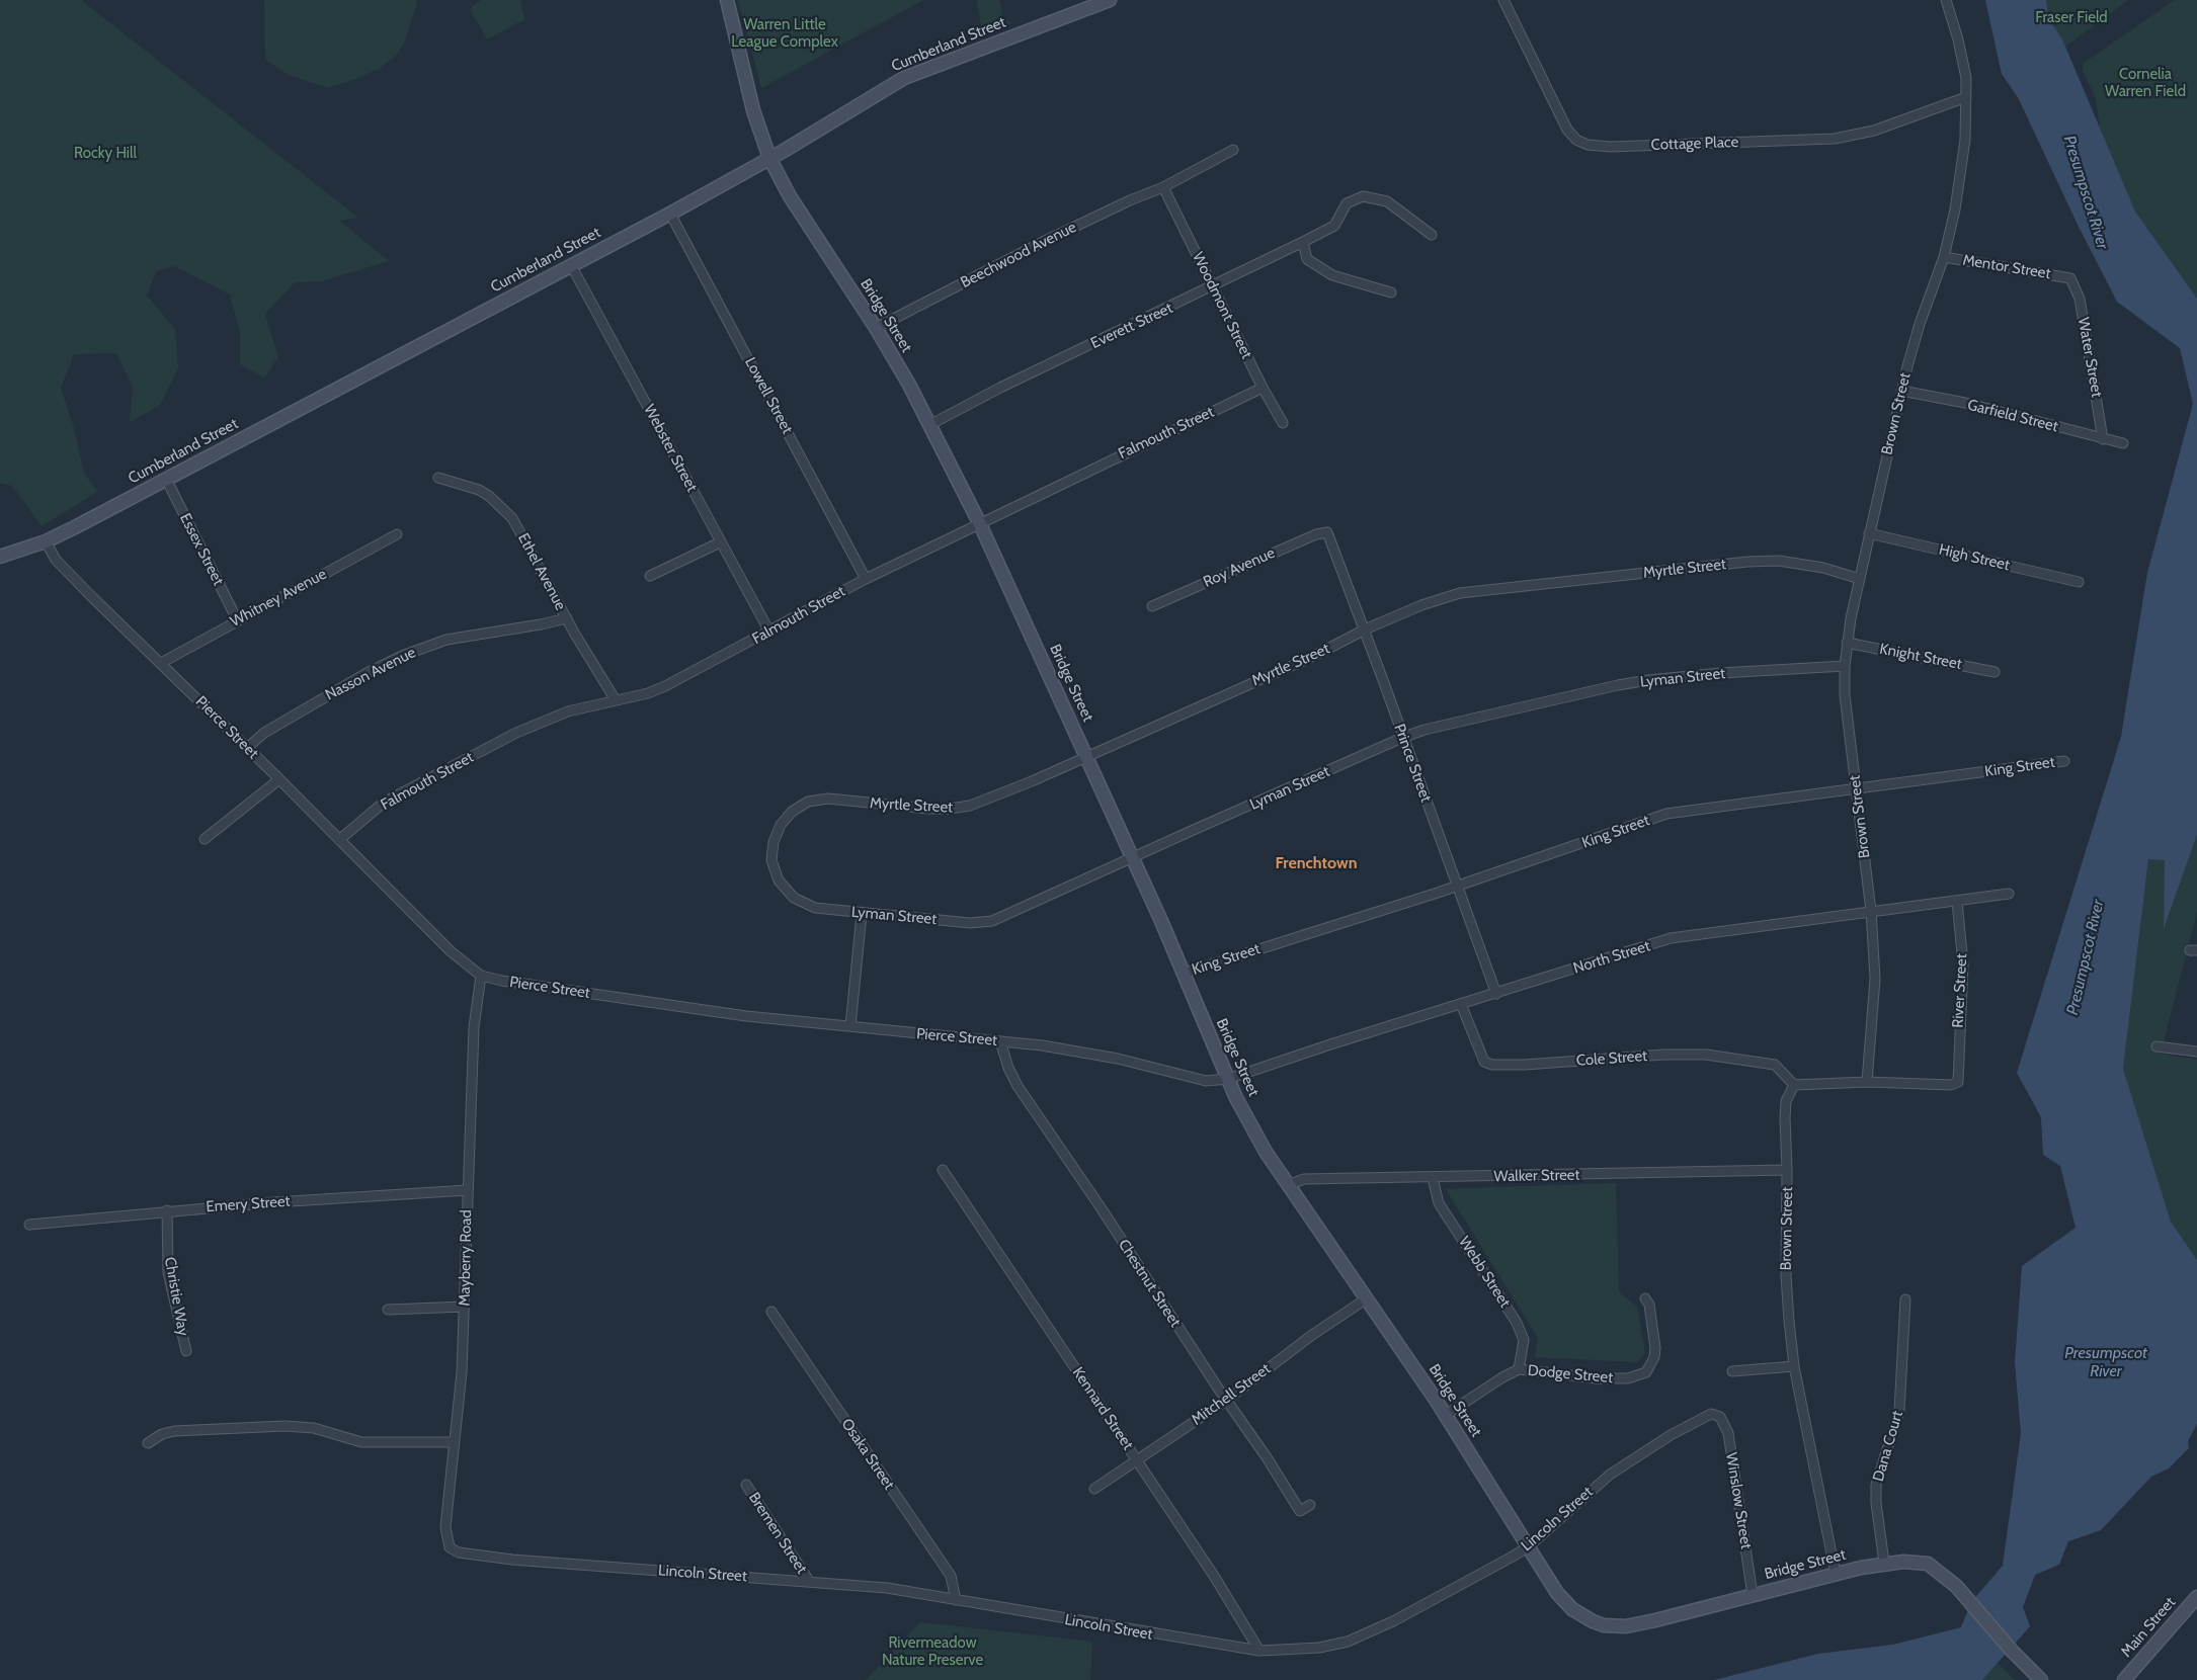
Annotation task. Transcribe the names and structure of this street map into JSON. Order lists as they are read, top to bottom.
{
  "streets": {
    "street": [
      "Cumberland Street",
      "Cottage Place",
      "Beechwood Avenue",
      "Mentor Street",
      "Woodmont Street",
      "Bridge Street",
      "Everett Street",
      "Water Street",
      "Lowell Street",
      "Brown Street",
      "Garfield Street",
      "Falmouth Street",
      "Webster Street",
      "Essex Street",
      "High Street",
      "Roy Avenue",
      "Myrtle Street",
      "Ethel Avenue",
      "Whitney Avenue",
      "Knight Street",
      "Nasson Avenue",
      "Lyman Street",
      "Pierce Street",
      "Prince Street",
      "King Street",
      "North Street",
      "River Street",
      "Cole Street",
      "Walker Street",
      "Emery Street",
      "Mayberry Road",
      "Webb Street",
      "Chestnut Street",
      "Christie Way",
      "Dodge Street",
      "Mitchell Street",
      "Kennard Street",
      "Dana Court",
      "Osaka Street",
      "Winslow Street",
      "Lincoln Street",
      "Bremen Street",
      "Main Street"
    ]
  },
  "crossings": [
    ["Cumberland Street", "Bridge Street"],
    ["Cumberland Street", "Lowell Street"],
    ["Cumberland Street", "Webster Street"],
    ["Cumberland Street", "Essex Street"],
    ["Cumberland Street", "Pierce Street"],
    ["Cottage Place", "Brown Street"],
    ["Beechwood Avenue", "Woodmont Street"],
    ["Beechwood Avenue", "Bridge Street"],
    ["Mentor Street", "Water Street"],
    ["Mentor Street", "Brown Street"],
    ["Woodmont Street", "Everett Street"],
    ["Woodmont Street", "Falmouth Street"],
    ["Bridge Street", "Everett Street"],
    ["Bridge Street", "Brown Street"],
    ["Bridge Street", "Falmouth Street"],
    ["Bridge Street", "Myrtle Street"],
    ["Bridge Street", "Lyman Street"],
    ["Bridge Street", "Pierce Street"],
    ["Bridge Street", "King Street"],
    ["Bridge Street", "North Street"],
    ["Bridge Street", "Walker Street"],
    ["Bridge Street", "Dodge Street"],
    ["Bridge Street", "Mitchell Street"],
    ["Bridge Street", "Dana Court"],
    ["Bridge Street", "Winslow Street"],
    ["Bridge Street", "Lincoln Street"],
    ["Water Street", "Garfield Street"],
    ["Lowell Street", "Falmouth Street"],
    ["Brown Street", "Garfield Street"],
    ["Brown Street", "High Street"],
    ["Brown Street", "Myrtle Street"],
    ["Brown Street", "Knight Street"],
    ["Brown Street", "Lyman Street"],
    ["Brown Street", "King Street"],
    ["Brown Street", "North Street"],
    ["Brown Street", "River Street"],
    ["Brown Street", "Cole Street"],
    ["Brown Street", "Walker Street"],
    ["Falmouth Street", "Webster Street"],
    ["Falmouth Street", "Ethel Avenue"],
    ["Falmouth Street", "Pierce Street"],
    ["Essex Street", "Whitney Avenue"],
    ["Roy Avenue", "Prince Street"],
    ["Myrtle Street", "Lyman Street"],
    ["Myrtle Street", "Prince Street"],
    ["Ethel Avenue", "Nasson Avenue"],
    ["Whitney Avenue", "Pierce Street"],
    ["Nasson Avenue", "Pierce Street"],
    ["Lyman Street", "Prince Street"],
    ["Pierce Street", "North Street"],
    ["Pierce Street", "Mayberry Road"],
    ["Pierce Street", "Chestnut Street"],
    ["Prince Street", "King Street"],
    ["Prince Street", "North Street"],
    ["North Street", "River Street"],
    ["North Street", "Cole Street"],
    ["Walker Street", "Webb Street"],
    ["Emery Street", "Mayberry Road"],
    ["Emery Street", "Christie Way"],
    ["Mayberry Road", "Lincoln Street"],
    ["Webb Street", "Dodge Street"],
    ["Chestnut Street", "Mitchell Street"],
    ["Mitchell Street", "Kennard Street"],
    ["Kennard Street", "Lincoln Street"],
    ["Osaka Street", "Lincoln Street"],
    ["Winslow Street", "Lincoln Street"],
    ["Lincoln Street", "Bremen Street"]
  ],
  "districts": ["Frenchtown"],
  "water": ["Presumpscot River"],
  "parks": [
    "Fraser Field",
    "Warren Little League Complex",
    "Cornelia Warren Field",
    "Rocky Hill",
    "Rivermeadow Nature Preserve"
  ]
}
